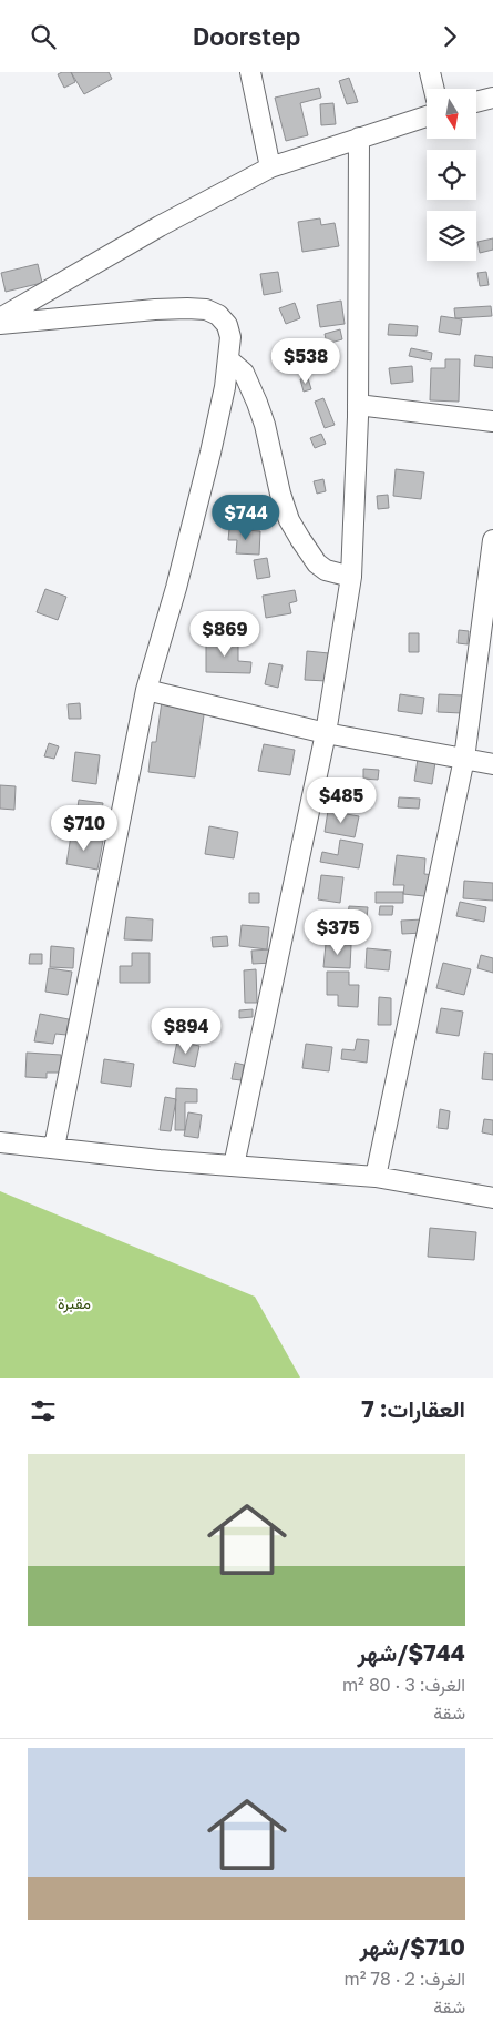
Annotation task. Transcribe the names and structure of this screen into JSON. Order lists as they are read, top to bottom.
{
  "parks": ["مقبرة"],
  "north": "bottom",
  "page": {
    "header": "Doorstep",
    "price": [
      "$538",
      "$744",
      "$869",
      "$485",
      "$710",
      "$375",
      "$894"
    ],
    "heading": "العقارات: 7",
    "list": [
      {
        "name": "$744/شهر",
        "note": "الغرف: 3 · 80 m² · شقة"
      },
      {
        "name": "$710/شهر",
        "note": "الغرف: 2 · 78 m² · شقة"
      }
    ]
  }
}
